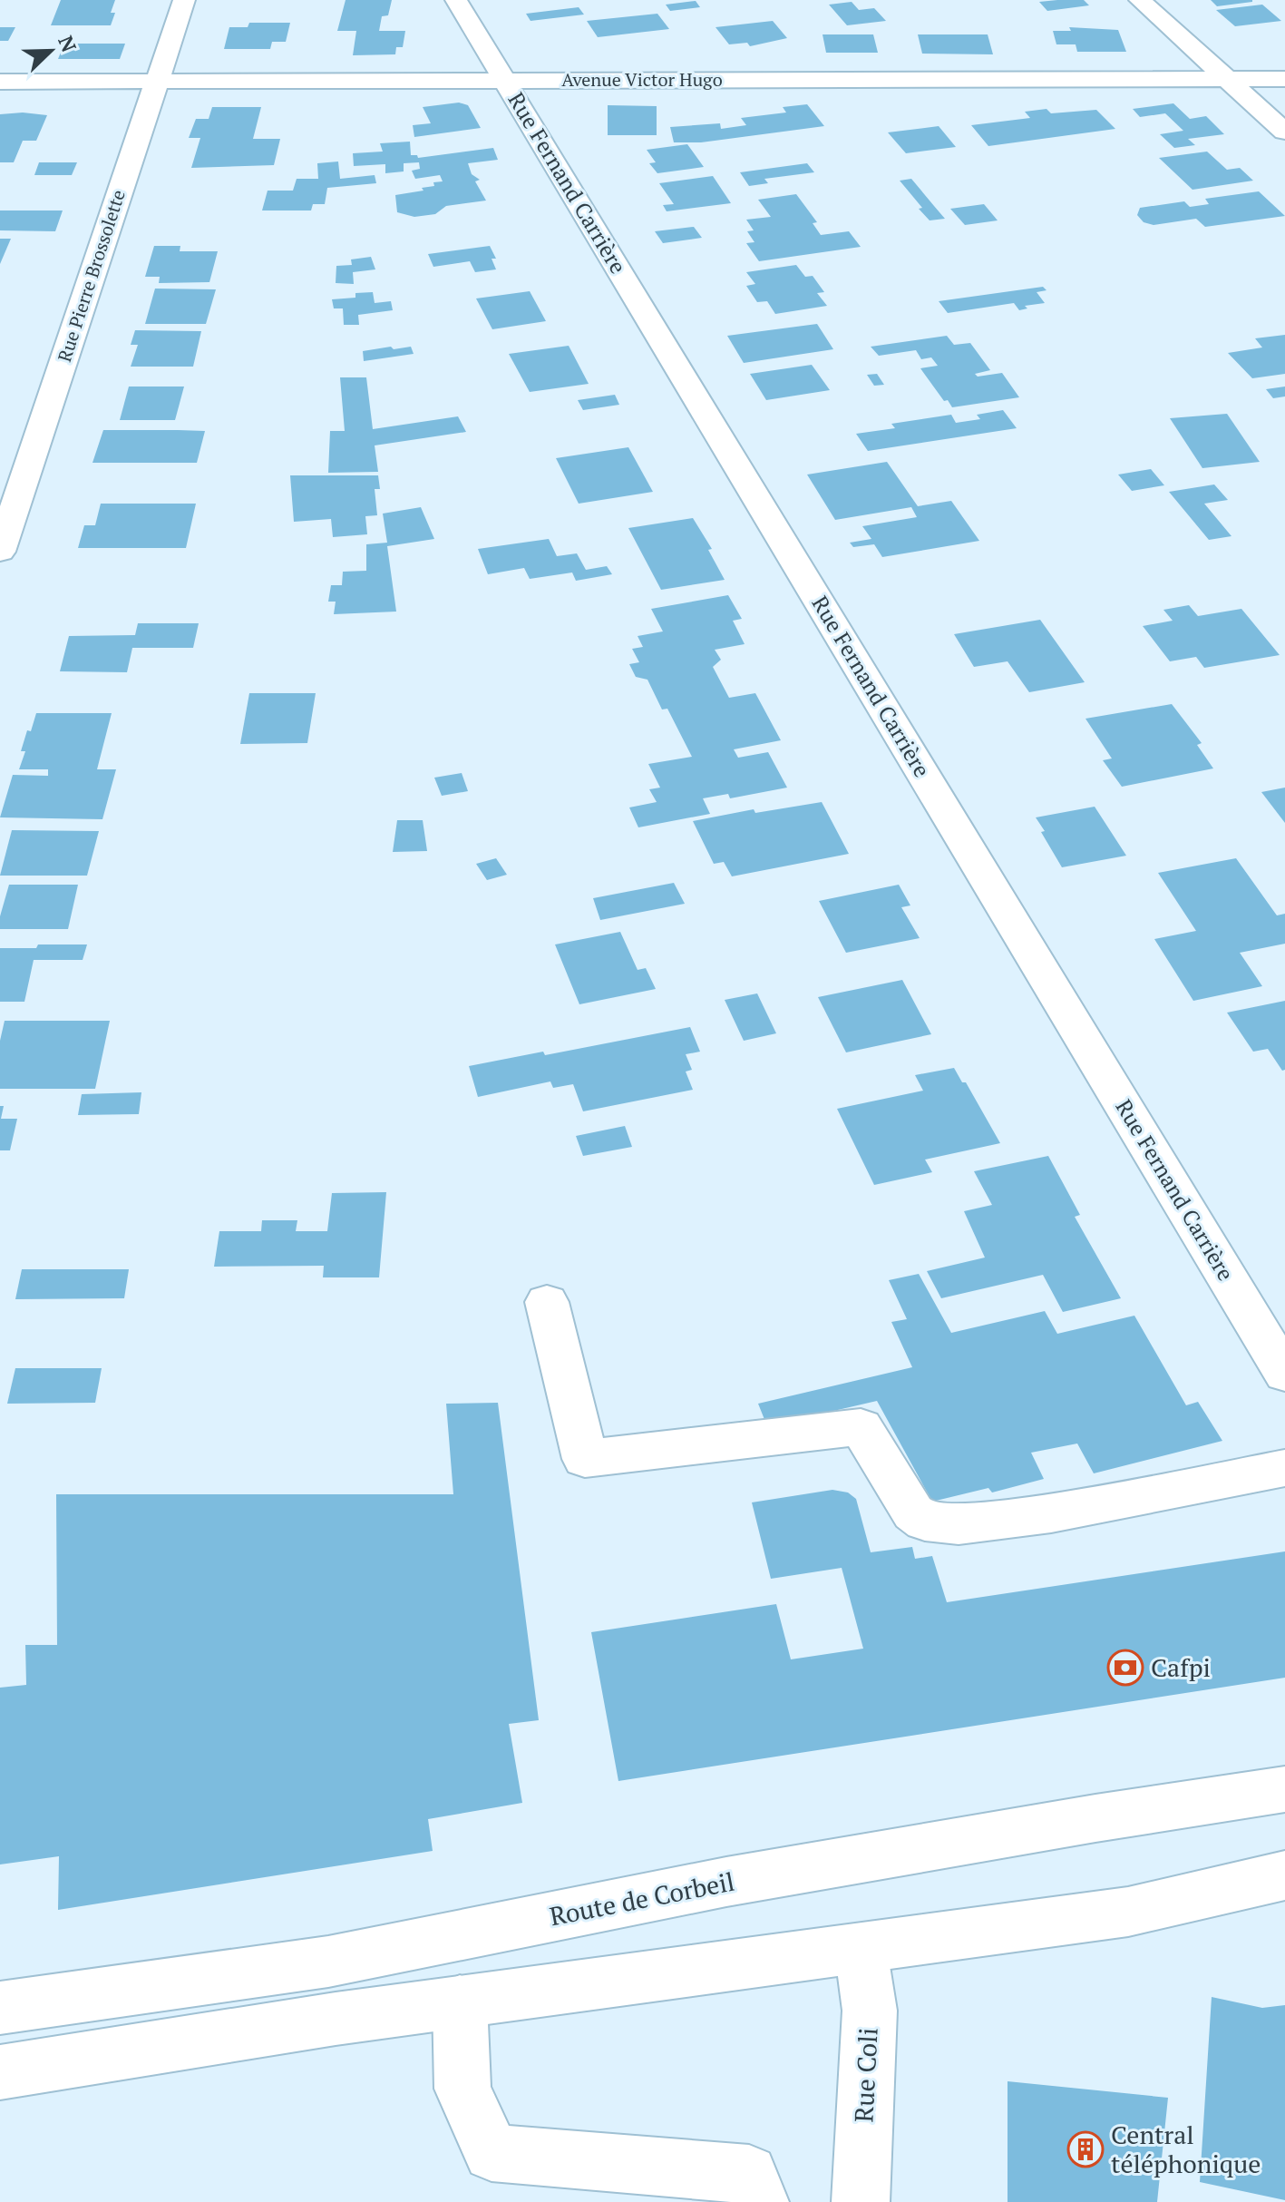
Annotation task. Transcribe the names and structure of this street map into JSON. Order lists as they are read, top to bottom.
{
  "streets": {
    "street": [
      "Avenue Victor Hugo",
      "Rue Fernand Carrière",
      "Rue Pierre Brossolette",
      "Route de Corbeil",
      "Rue Coli"
    ]
  },
  "crossings": [
    ["Avenue Victor Hugo", "Rue Fernand Carrière"],
    ["Avenue Victor Hugo", "Rue Pierre Brossolette"]
  ],
  "places": {
    "bank": ["Cafpi"],
    "building": ["Central téléphonique"]
  },
  "north": "top right"
}
